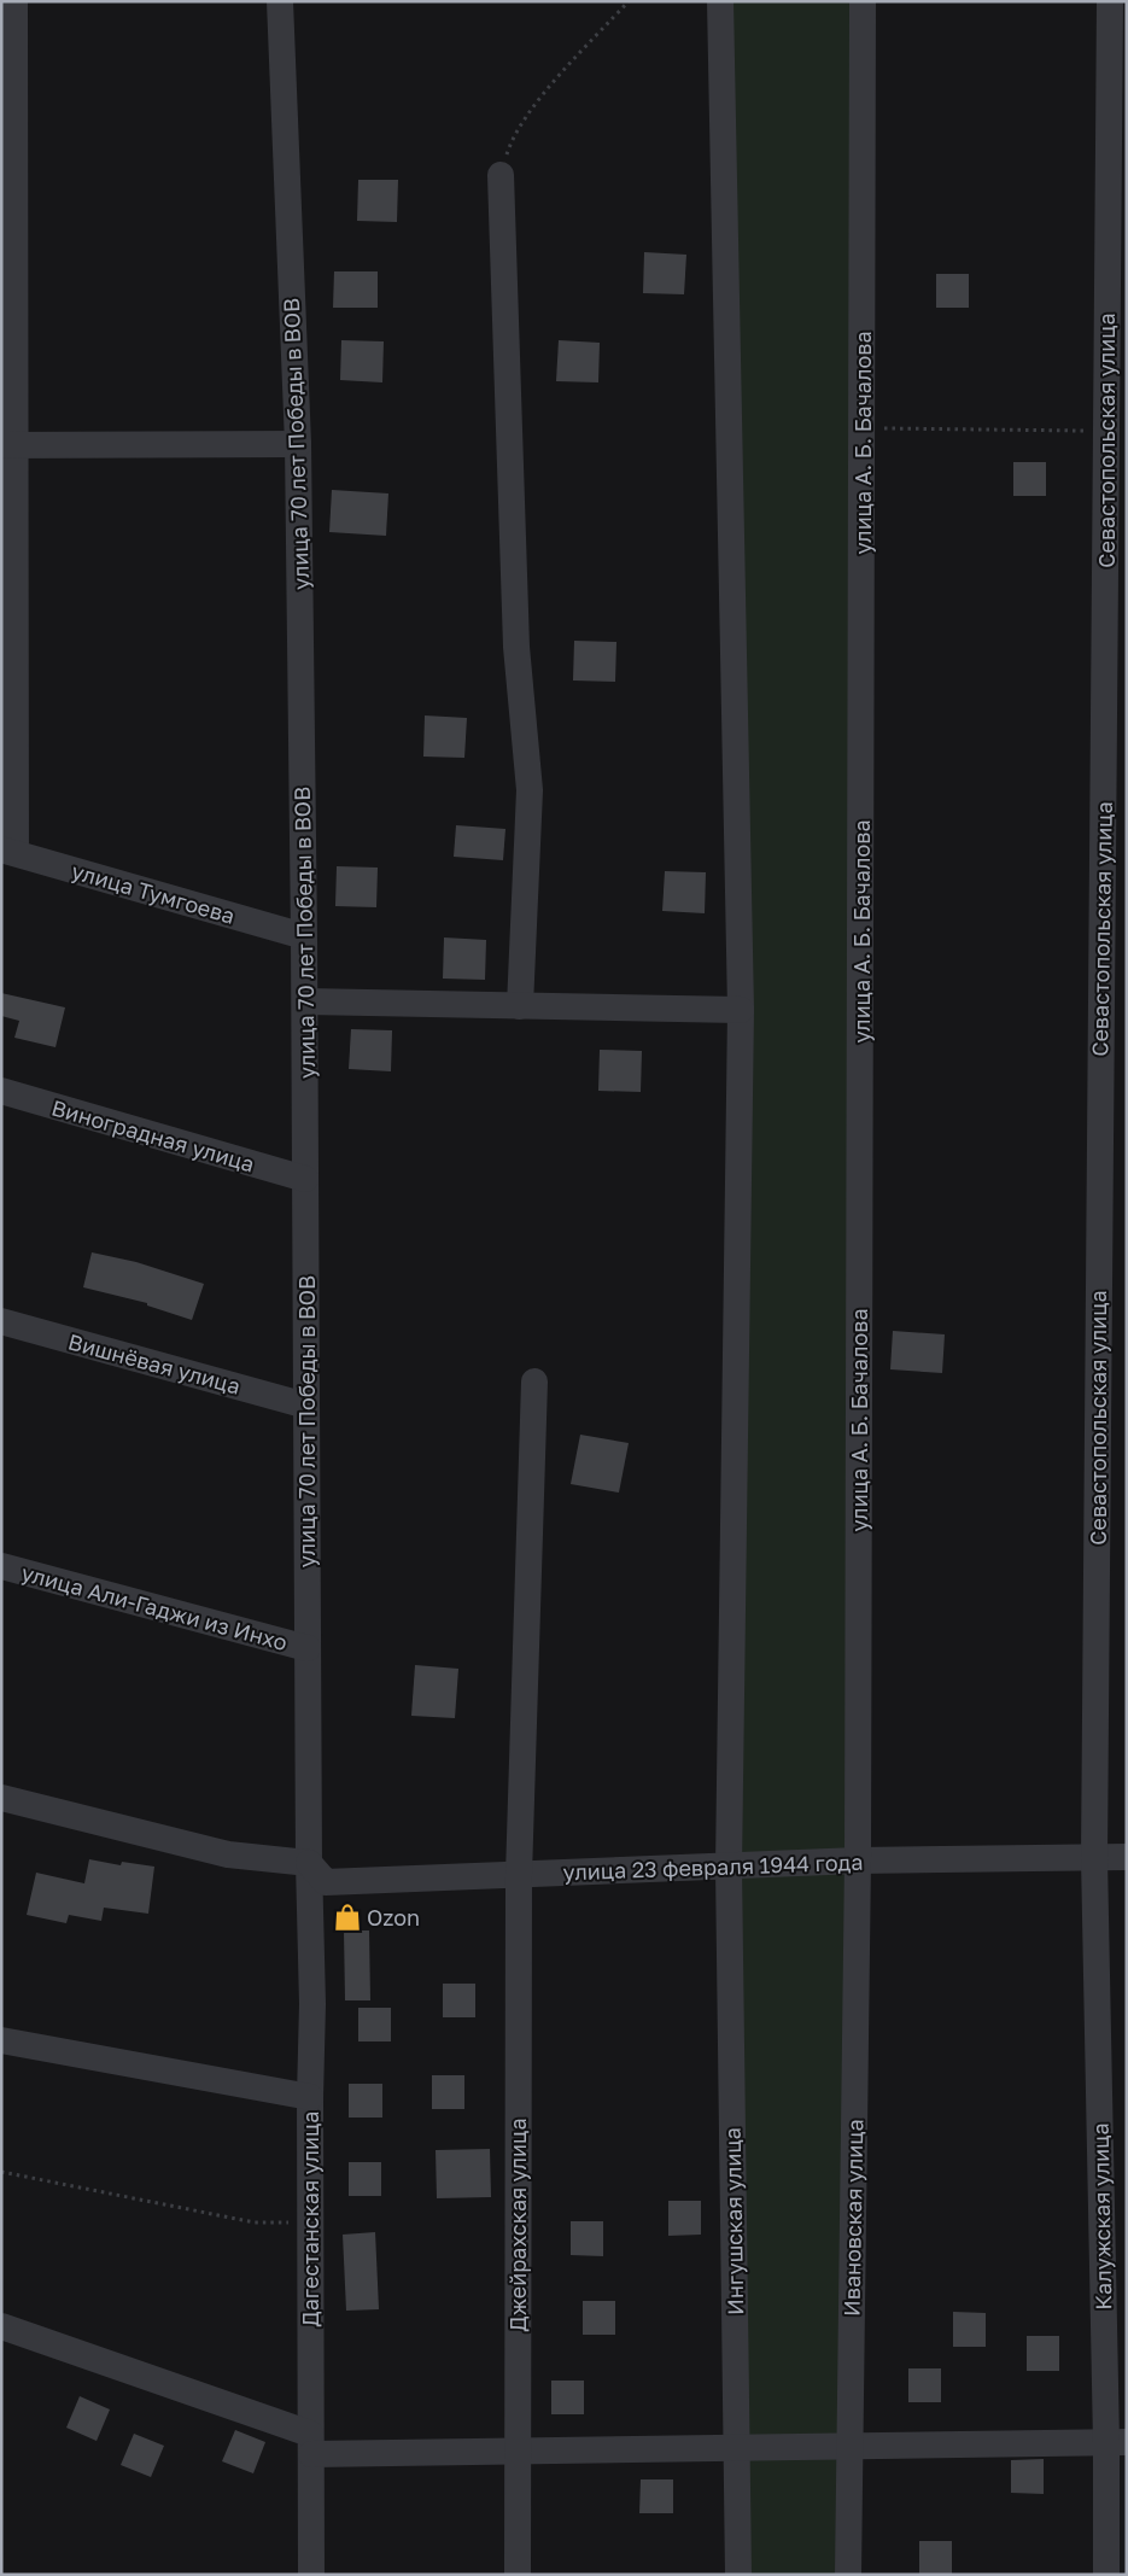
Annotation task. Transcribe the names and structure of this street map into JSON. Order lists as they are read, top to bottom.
{
  "streets": {
    "street": [
      "Севастопольская улица",
      "улица А. Б. Бачалова",
      "улица 70 лет Победы в ВОВ",
      "улица Тумгоева",
      "Виноградная улица",
      "Вишнёвая улица",
      "улица Али-Гаджи из Инхо",
      "улица 23 февраля 1944 года",
      "Калужская улица",
      "Ивановская улица",
      "Дагестанская улица",
      "Ингушская улица",
      "Джейрахская улица"
    ]
  },
  "crossings": [
    ["Севастопольская улица", "улица 23 февраля 1944 года"],
    ["Севастопольская улица", "Калужская улица"],
    ["улица А. Б. Бачалова", "улица 23 февраля 1944 года"],
    ["улица А. Б. Бачалова", "Ивановская улица"],
    ["улица 70 лет Победы в ВОВ", "улица Тумгоева"],
    ["улица 70 лет Победы в ВОВ", "Виноградная улица"],
    ["улица 70 лет Победы в ВОВ", "Вишнёвая улица"],
    ["улица 70 лет Победы в ВОВ", "улица Али-Гаджи из Инхо"],
    ["улица 70 лет Победы в ВОВ", "улица 23 февраля 1944 года"],
    ["улица 70 лет Победы в ВОВ", "Дагестанская улица"],
    ["улица 23 февраля 1944 года", "Калужская улица"],
    ["улица 23 февраля 1944 года", "Ивановская улица"],
    ["улица 23 февраля 1944 года", "Дагестанская улица"],
    ["улица 23 февраля 1944 года", "Ингушская улица"],
    ["улица 23 февраля 1944 года", "Джейрахская улица"]
  ],
  "places": {
    "shop": ["Ozon"]
  }
}
